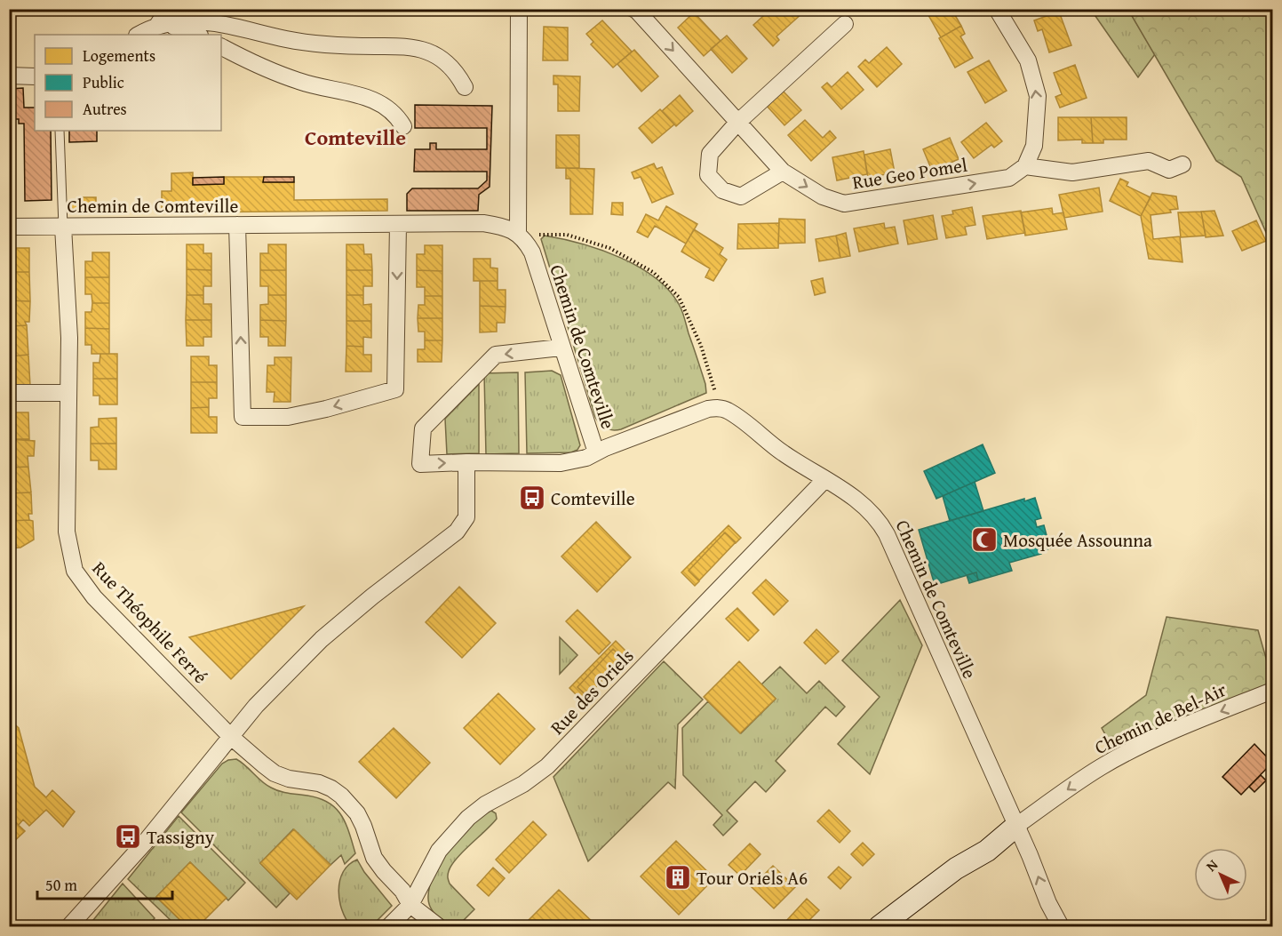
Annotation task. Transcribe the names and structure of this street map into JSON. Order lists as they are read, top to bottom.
{
  "streets": {
    "street": [
      "Rue Geo Pomel",
      "Chemin de Comteville",
      "Rue Théophile Ferré",
      "Rue des Oriels",
      "Chemin de Bel-Air"
    ]
  },
  "crossings": [
    ["Chemin de Comteville", "Rue Théophile Ferré"],
    ["Chemin de Comteville", "Rue des Oriels"],
    ["Chemin de Comteville", "Chemin de Bel-Air"],
    ["Rue Théophile Ferré", "Rue des Oriels"]
  ],
  "one_way": ["Rue Geo Pomel", "Chemin de Bel-Air"],
  "districts": ["Comteville"],
  "places": {
    "bus stop": ["Comteville", "Tassigny"],
    "mosque": ["Mosquée Assounna"],
    "building": ["Tour Oriels A6"]
  },
  "legend": ["Logements", "Public", "Autres"],
  "scale_bar": "50 m",
  "north": "top left"
}
